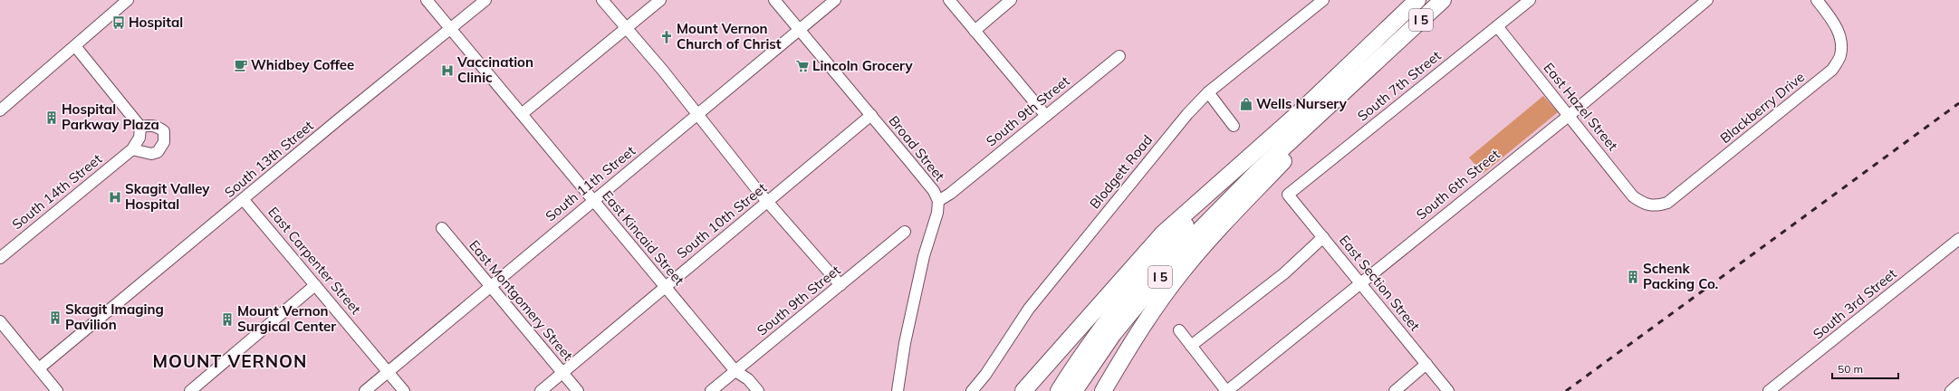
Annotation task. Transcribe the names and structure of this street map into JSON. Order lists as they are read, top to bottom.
{
  "streets": {
    "highway": ["I 5"],
    "street": [
      "South 7th Street",
      "East Hazel Street",
      "Blackberry Drive",
      "South 9th Street",
      "Broad Street",
      "South 13th Street",
      "Blodgett Road",
      "South 11th Street",
      "South 6th Street",
      "South 14th Street",
      "South 10th Street",
      "East Kincaid Street",
      "East Carpenter Street",
      "East Section Street",
      "East Montgomery Street",
      "South 3rd Street"
    ]
  },
  "crossings": [
    ["South 7th Street", "East Hazel Street"],
    ["South 7th Street", "East Section Street"],
    ["East Hazel Street", "Blackberry Drive"],
    ["East Hazel Street", "South 6th Street"],
    ["South 9th Street", "Broad Street"],
    ["South 9th Street", "East Kincaid Street"],
    ["Broad Street", "South 11th Street"],
    ["Broad Street", "South 10th Street"],
    ["South 13th Street", "East Kincaid Street"],
    ["South 13th Street", "East Carpenter Street"],
    ["South 11th Street", "East Kincaid Street"],
    ["South 11th Street", "East Carpenter Street"],
    ["South 11th Street", "East Montgomery Street"],
    ["South 6th Street", "East Section Street"],
    ["South 10th Street", "East Kincaid Street"],
    ["South 10th Street", "East Montgomery Street"]
  ],
  "districts": ["MOUNT VERNON"],
  "places": {
    "bus stop": ["Hospital"],
    "church": ["Mount Vernon Church of Christ"],
    "cafe": ["Whidbey Coffee"],
    "supermarket": ["Lincoln Grocery"],
    "hospital": ["Vaccination Clinic", "Skagit Valley Hospital"],
    "shop": ["Wells Nursery"],
    "building": [
      "Hospital Parkway Plaza",
      "Schenk Packing Co.",
      "Skagit Imaging Pavilion",
      "Mount Vernon Surgical Center"
    ]
  },
  "scale_bar": "50 m"
}
